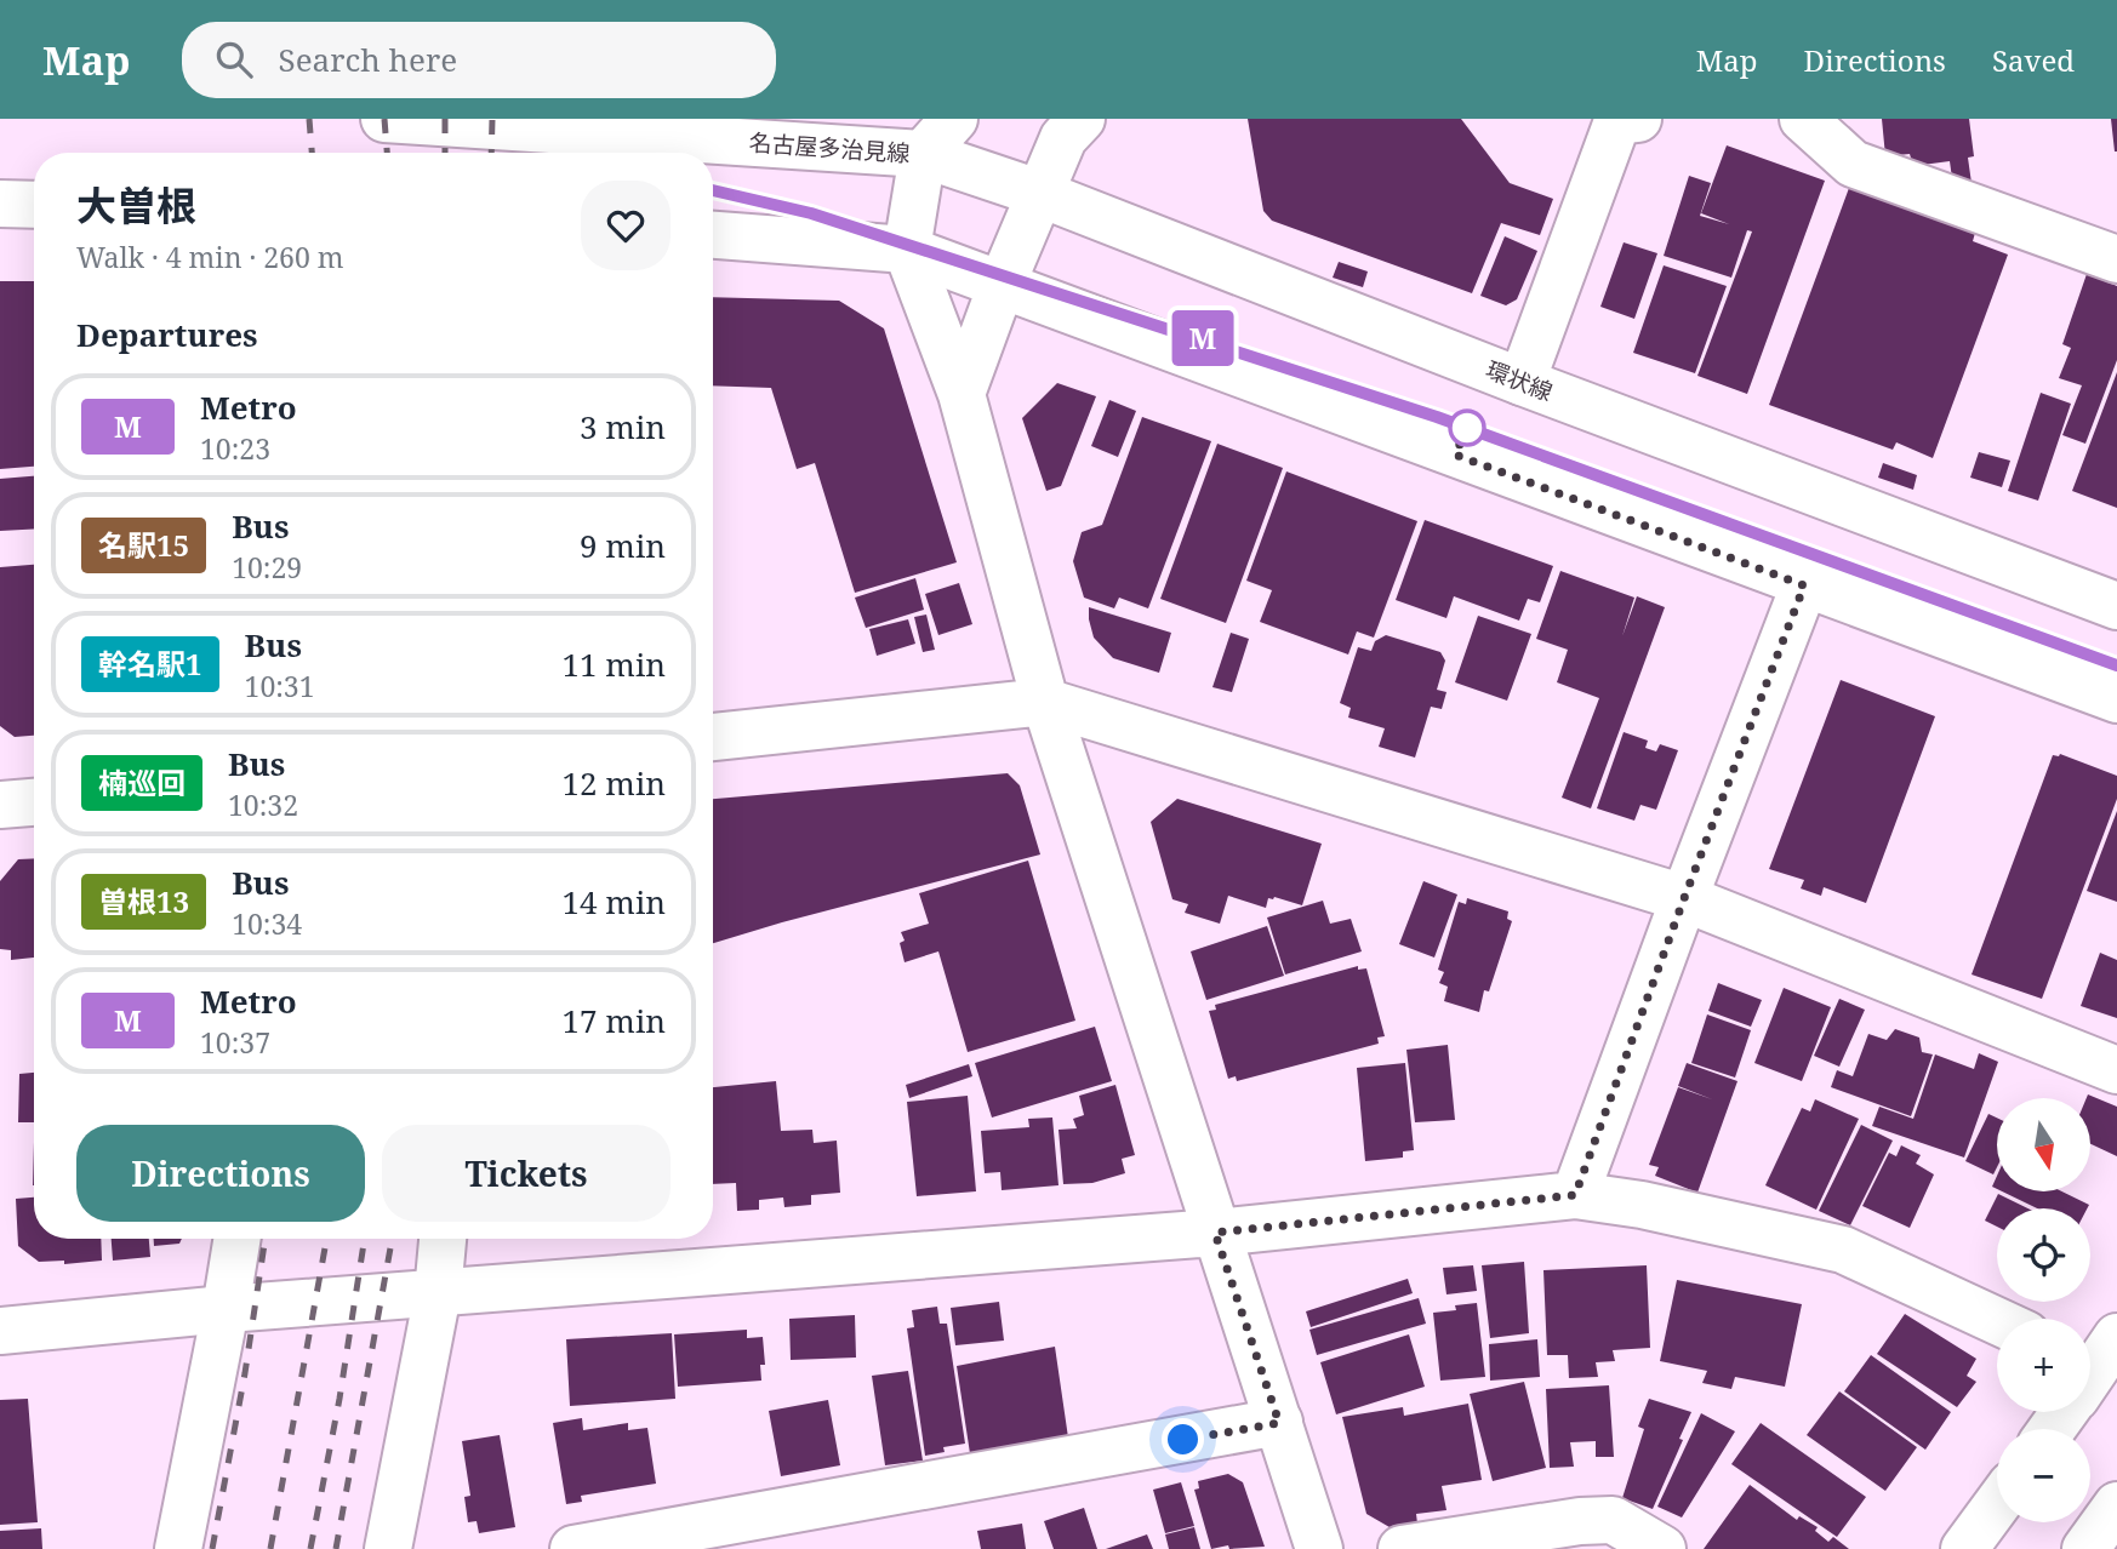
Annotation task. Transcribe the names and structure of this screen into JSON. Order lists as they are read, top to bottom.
{
  "streets": {
    "main road": ["名古屋多治見線", "環状線"]
  },
  "crossings": [
    ["名古屋多治見線", "環状線"]
  ],
  "lines": ["metro line M"],
  "north": "bottom",
  "page": {
    "header": "Map",
    "search": "Search here",
    "nav": ["Map", "Directions", "Saved"],
    "on_map": "M",
    "heading": [
      ["大曽根", "Walk · 4 min · 260 m"],
      "Departures"
    ],
    "list": [
      {
        "mark": "M",
        "name": "Metro",
        "note": "10:23",
        "value": "3 min"
      },
      {
        "mark": "名駅15",
        "name": "Bus",
        "note": "10:29",
        "value": "9 min"
      },
      {
        "mark": "幹名駅1",
        "name": "Bus",
        "note": "10:31",
        "value": "11 min"
      },
      {
        "mark": "楠巡回",
        "name": "Bus",
        "note": "10:32",
        "value": "12 min"
      },
      {
        "mark": "曽根13",
        "name": "Bus",
        "note": "10:34",
        "value": "14 min"
      },
      {
        "mark": "M",
        "name": "Metro",
        "note": "10:37",
        "value": "17 min"
      }
    ],
    "map_buttons": ["+", "−"],
    "buttons": ["Directions", "Tickets"]
  }
}
